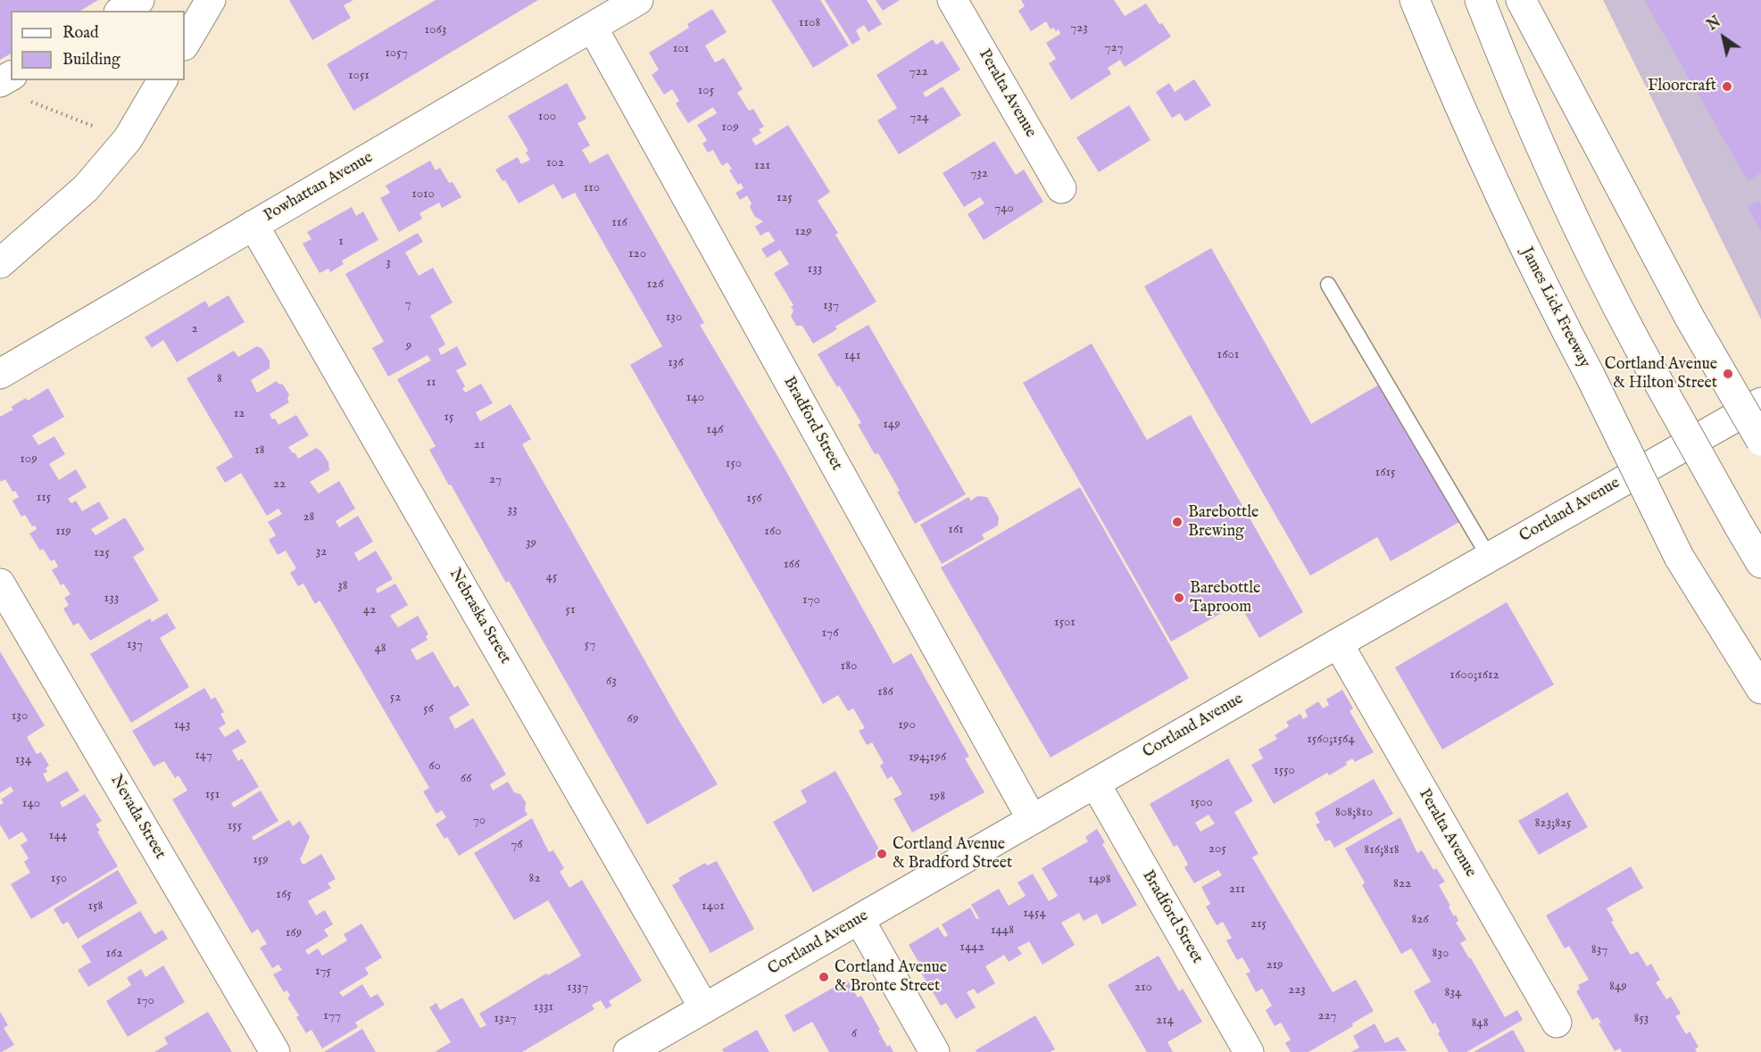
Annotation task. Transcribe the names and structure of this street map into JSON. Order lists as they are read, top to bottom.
{
  "streets": {
    "main road": [
      "Peralta Avenue",
      "Powhattan Avenue",
      "James Lick Freeway",
      "Bradford Street",
      "Cortland Avenue",
      "Nebraska Street",
      "Nevada Street"
    ]
  },
  "crossings": [
    ["Peralta Avenue", "Cortland Avenue"],
    ["Powhattan Avenue", "Bradford Street"],
    ["Powhattan Avenue", "Nebraska Street"],
    ["Bradford Street", "Cortland Avenue"],
    ["Cortland Avenue", "Nebraska Street"]
  ],
  "places": [
    "Floorcraft",
    "Cortland Avenue & Hilton Street",
    "Barebottle Brewing",
    "Barebottle Taproom",
    "Cortland Avenue & Bradford Street",
    "Cortland Avenue & Bronte Street"
  ],
  "house_numbers": [
    "1108",
    "723",
    "1063",
    "727",
    "101",
    "1057",
    "722",
    "1051",
    "105",
    "100",
    "724",
    "109",
    "102",
    "121",
    "732",
    "110",
    "1010",
    "125",
    "740",
    "116",
    "129",
    "1",
    "120",
    "3",
    "133",
    "126",
    "7",
    "137",
    "130",
    "2",
    "9",
    "1601",
    "141",
    "136",
    "8",
    "11",
    "140",
    "12",
    "15",
    "149",
    "146",
    "21",
    "18",
    "109",
    "150",
    "1615",
    "27",
    "22",
    "115",
    "156",
    "33",
    "28",
    "161",
    "119",
    "160",
    "39",
    "32",
    "125",
    "166",
    "45",
    "38",
    "133",
    "170",
    "42",
    "51",
    "1501",
    "176",
    "137",
    "57",
    "48",
    "180",
    "1600;1612",
    "63",
    "186",
    "52",
    "56",
    "130",
    "69",
    "143",
    "190",
    "1560;1564",
    "147",
    "194;196",
    "134",
    "60",
    "1550",
    "66",
    "151",
    "198",
    "1500",
    "140",
    "808;810",
    "70",
    "823;825",
    "155",
    "144",
    "76",
    "205",
    "816;818",
    "159",
    "150",
    "82",
    "1498",
    "822",
    "211",
    "165",
    "158",
    "1401",
    "1454",
    "826",
    "215",
    "1448",
    "169",
    "1442",
    "837",
    "162",
    "830",
    "219",
    "175",
    "849",
    "1337",
    "210",
    "223",
    "834",
    "170",
    "1331",
    "177",
    "227",
    "1327",
    "853",
    "214",
    "848",
    "6"
  ],
  "legend": ["Road", "Building"],
  "north": "top left"
}
